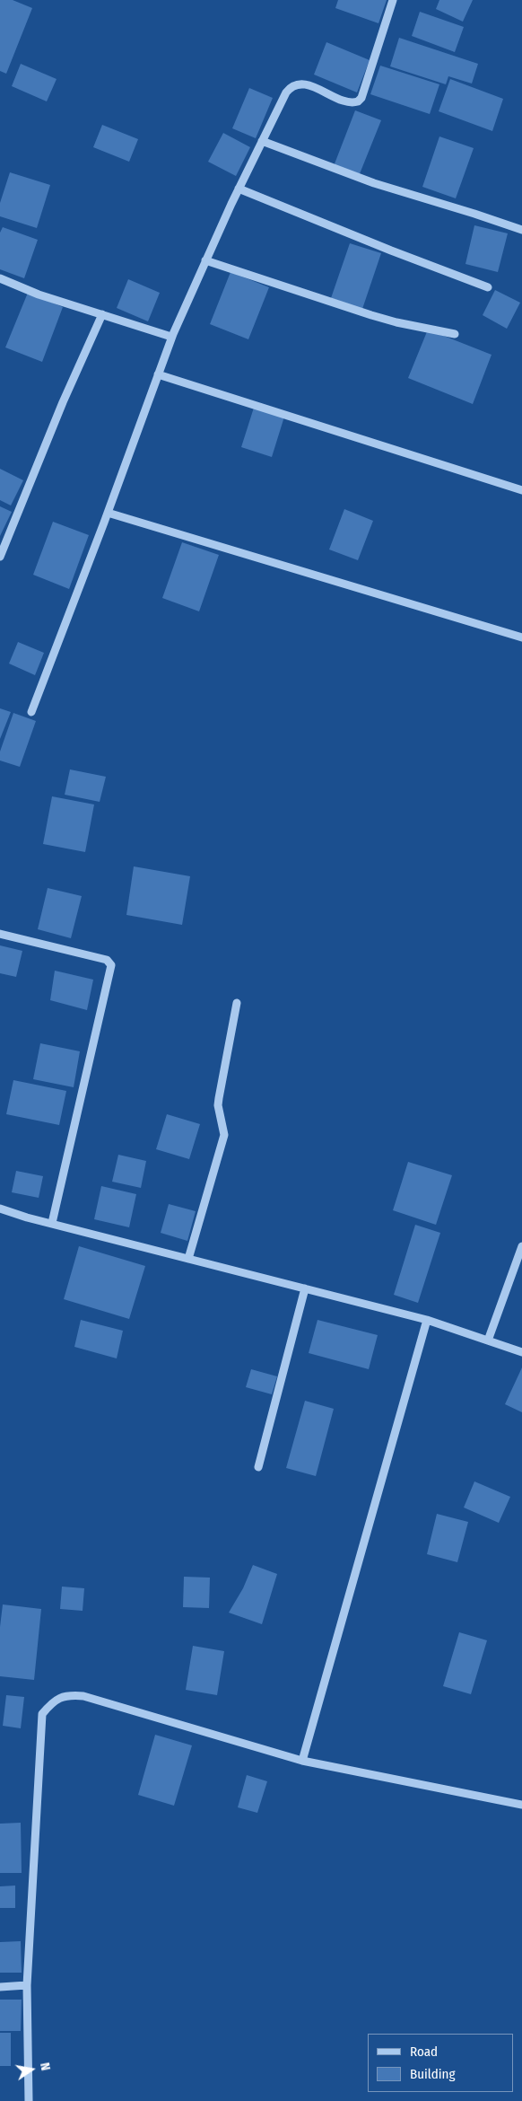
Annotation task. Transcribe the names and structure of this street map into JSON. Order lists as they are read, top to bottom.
{
  "legend": ["Road", "Building"],
  "north": "right"
}
